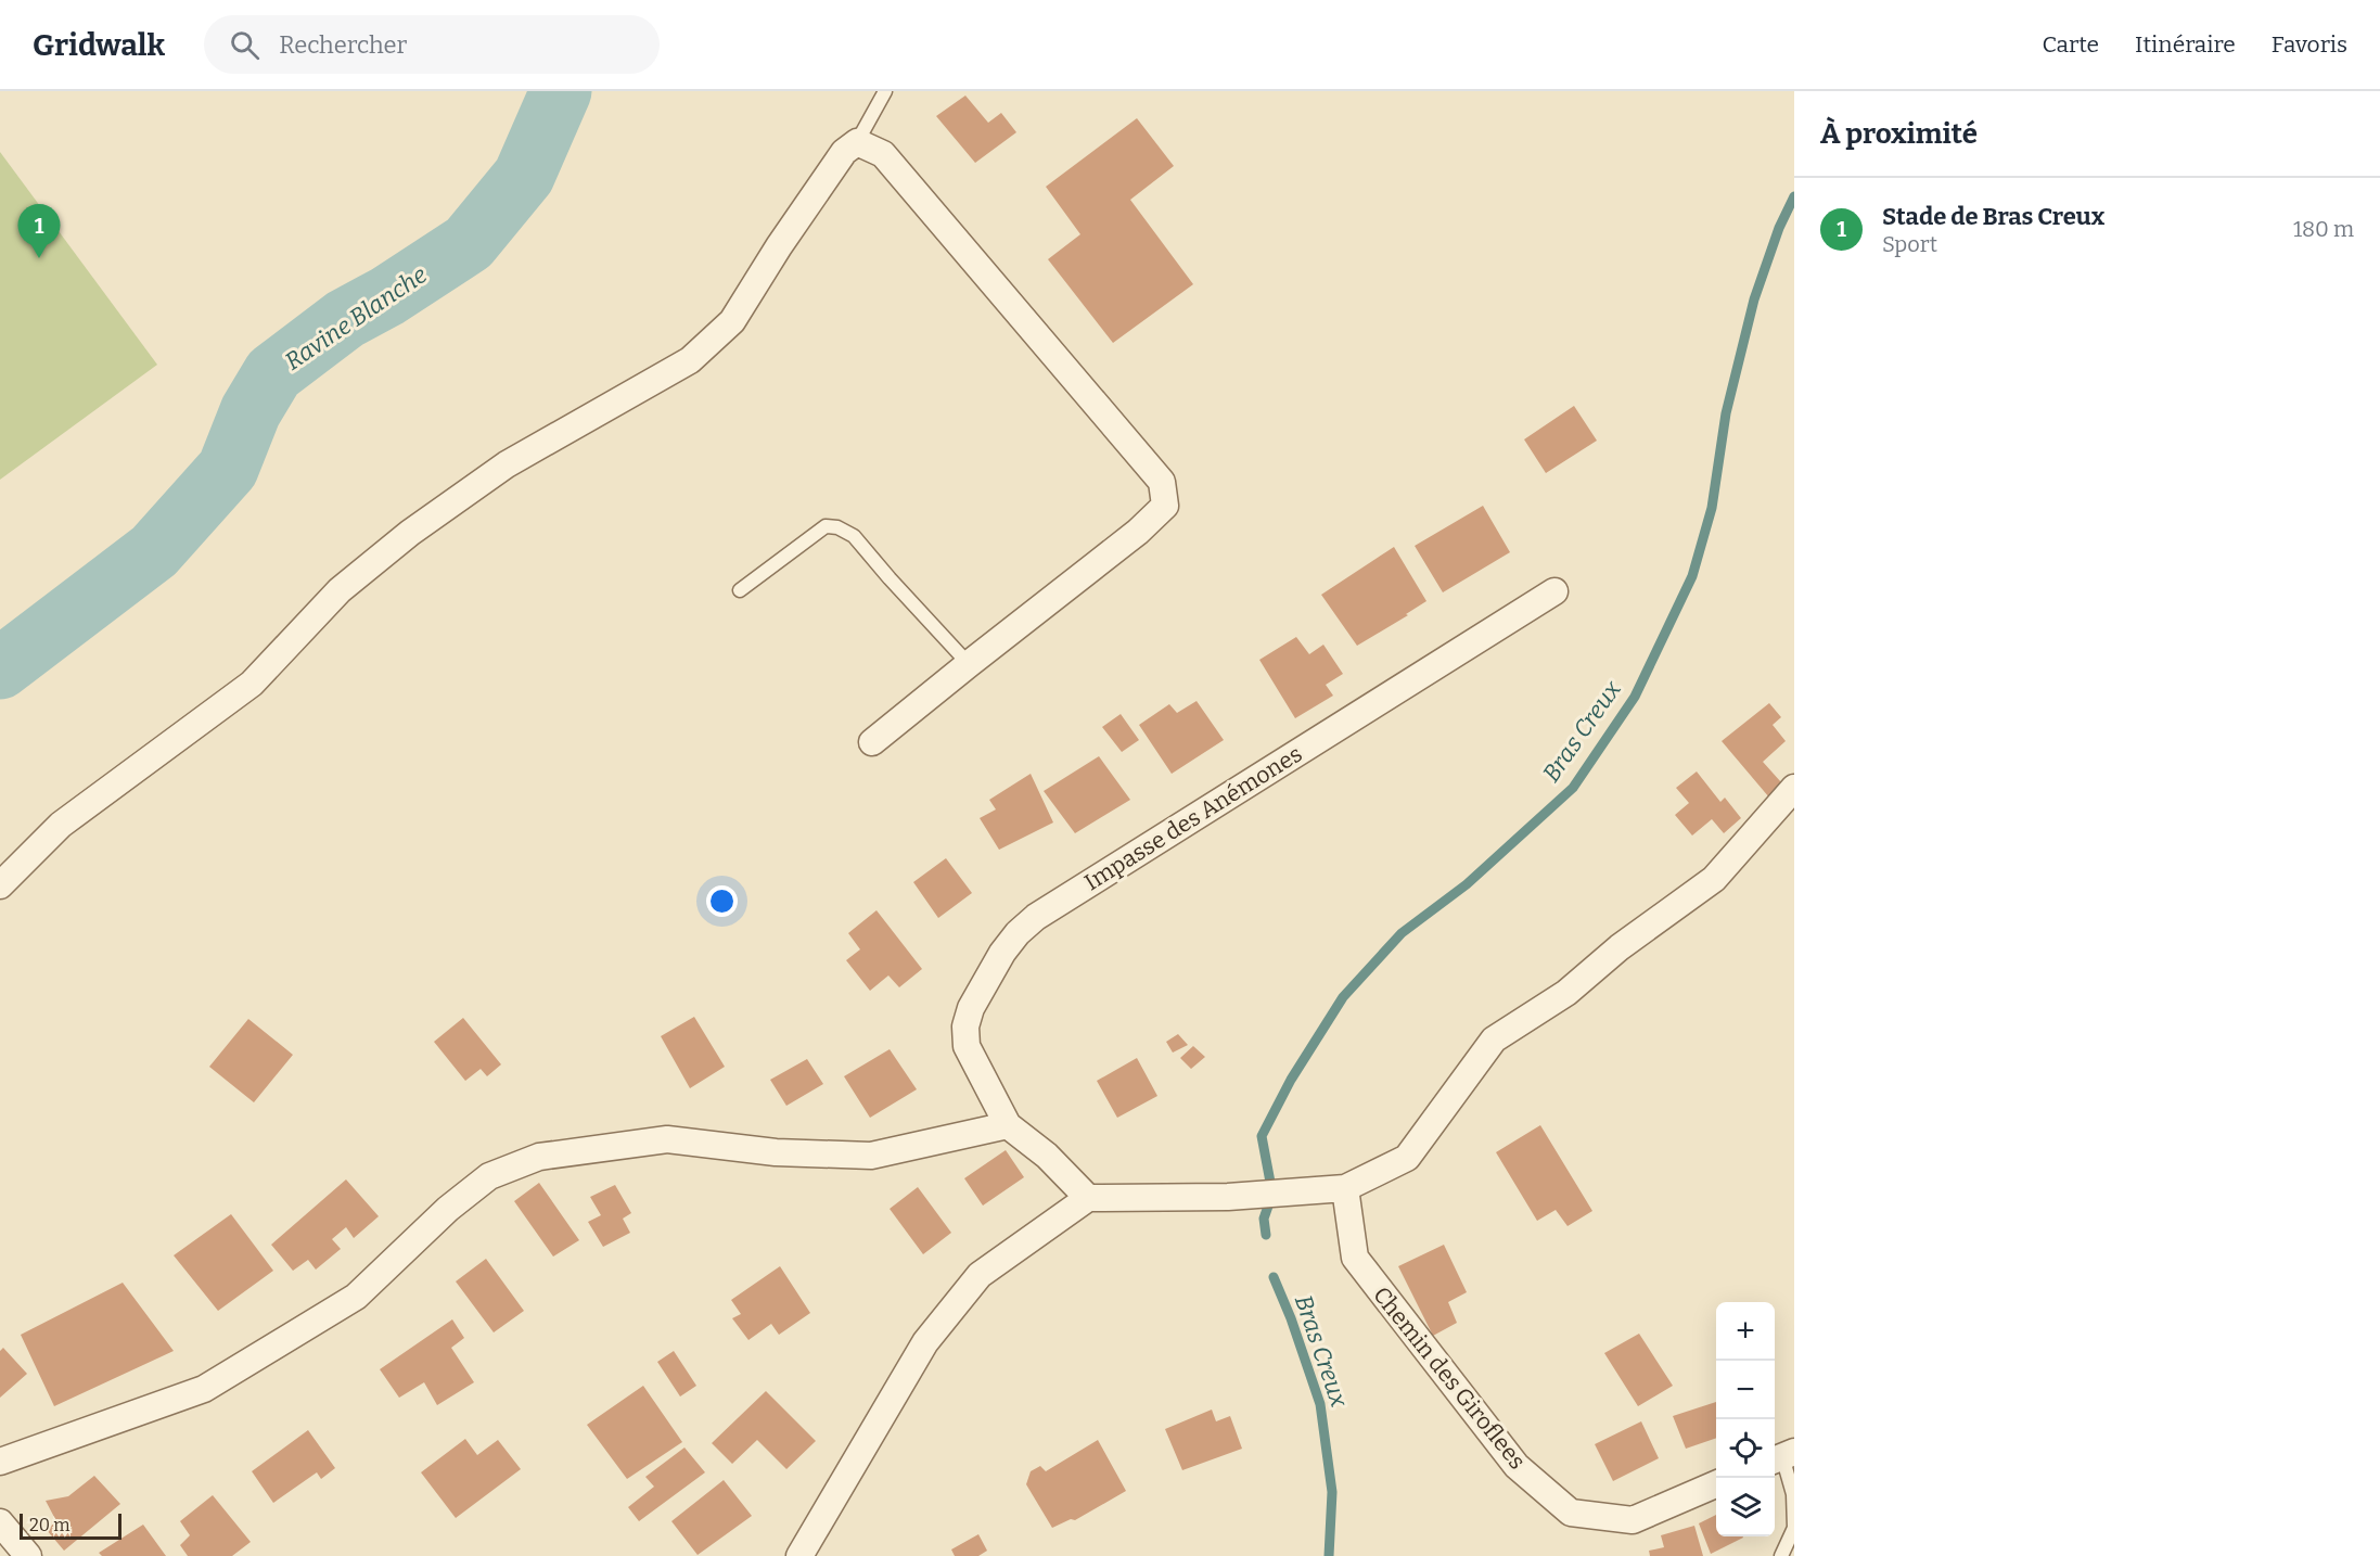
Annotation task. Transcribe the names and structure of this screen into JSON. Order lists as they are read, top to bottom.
{
  "streets": {
    "street": ["Impasse des Anémones", "Chemin des Giroflees"]
  },
  "water": ["Ravine Blanche", "Bras Creux"],
  "scale_bar": "20 m",
  "page": {
    "header": "Gridwalk",
    "search": "Rechercher",
    "nav": ["Carte", "Itinéraire", "Favoris"],
    "heading": "À proximité",
    "list": [
      {
        "mark": "1",
        "name": "Stade de Bras Creux",
        "note": "Sport",
        "value": "180 m"
      }
    ],
    "pins": "1",
    "map_buttons": ["+", "−"],
    "scale": "20 m"
  }
}
